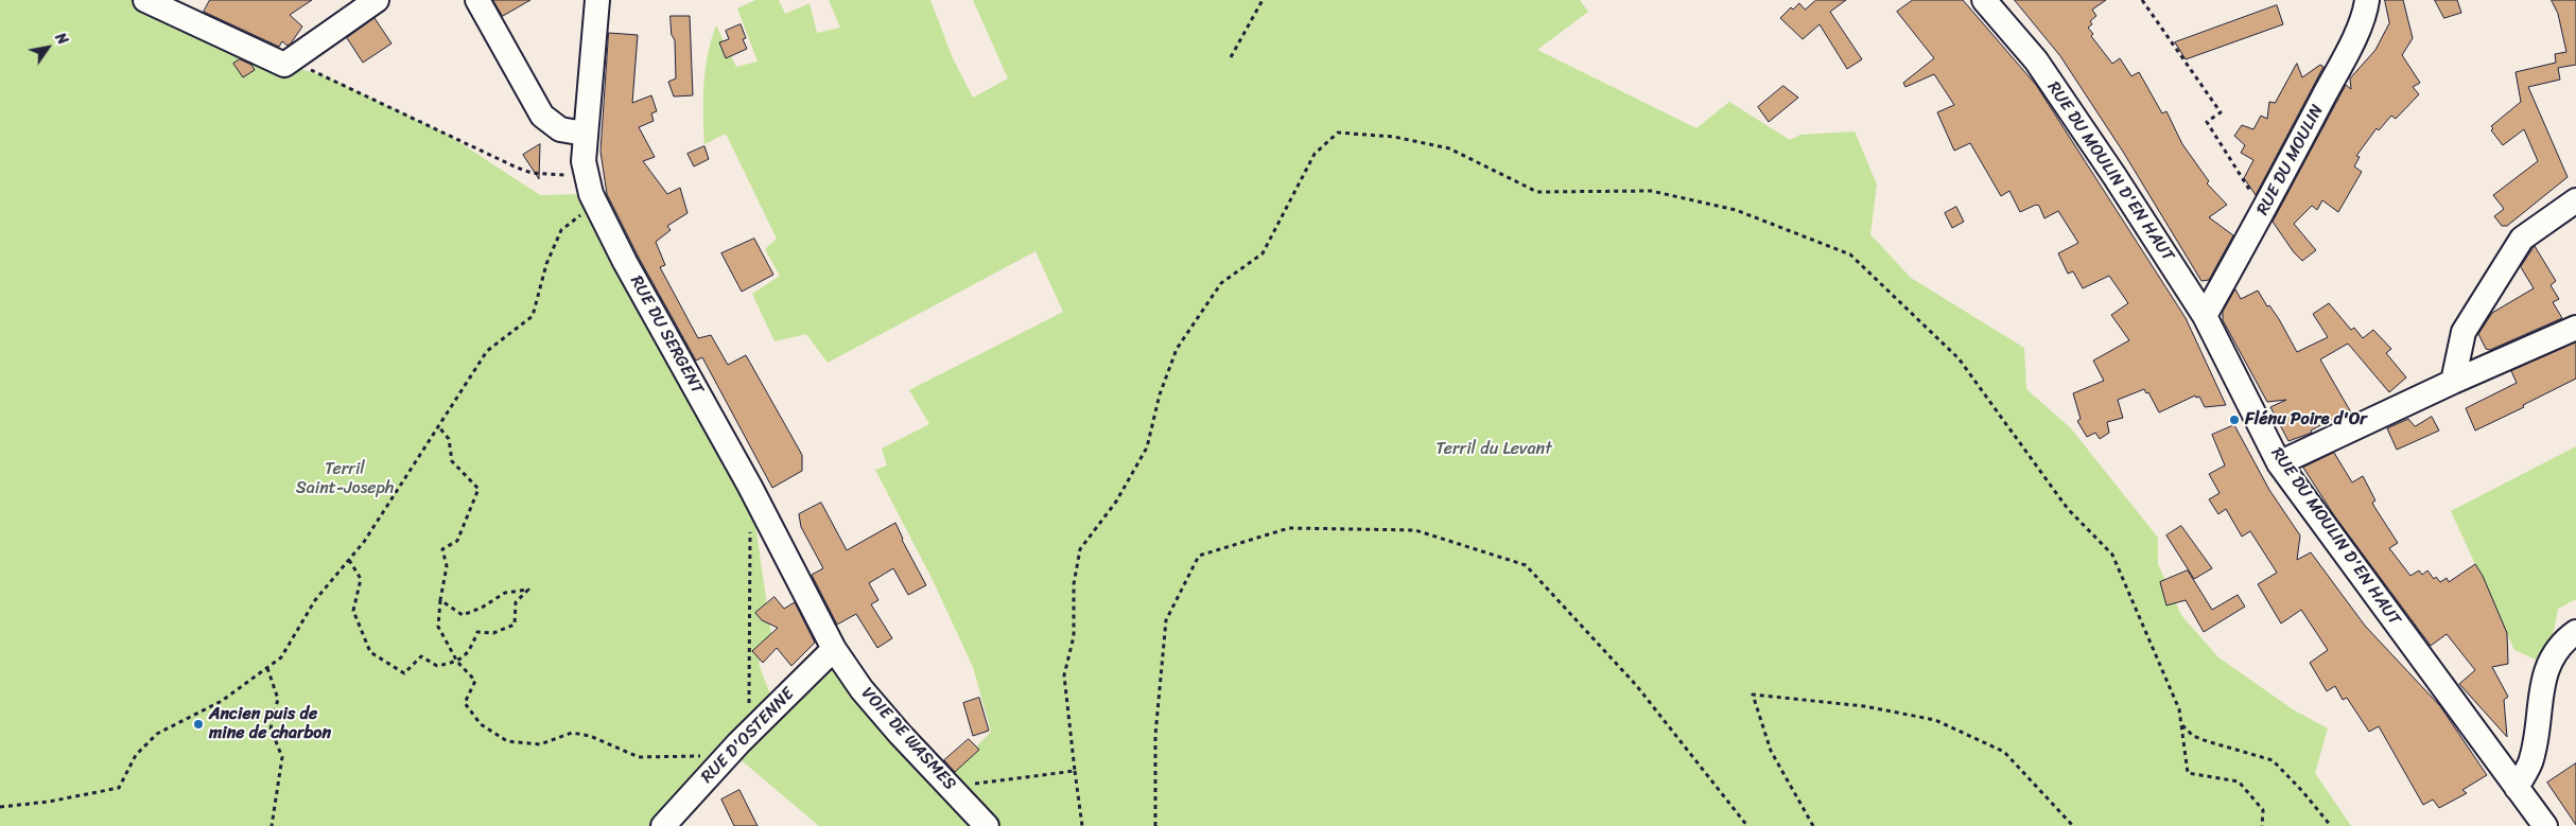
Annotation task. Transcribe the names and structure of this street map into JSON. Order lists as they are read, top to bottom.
{
  "streets": {
    "street": [
      "RUE DU MOULIN",
      "RUE DU MOULIN D'EN HAUT",
      "RUE DU SERGENT",
      "RUE D'OSTENNE",
      "VOIE DE WASMES"
    ]
  },
  "crossings": [
    ["RUE DU MOULIN", "RUE DU MOULIN D'EN HAUT"],
    ["RUE DU SERGENT", "RUE D'OSTENNE"],
    ["RUE DU SERGENT", "VOIE DE WASMES"],
    ["RUE D'OSTENNE", "VOIE DE WASMES"]
  ],
  "parks": ["Terril du Levant", "Terril Saint-Joseph"],
  "places": ["Flénu Poire d'Or", "Ancien puis de mine de charbon"],
  "north": "top right"
}
